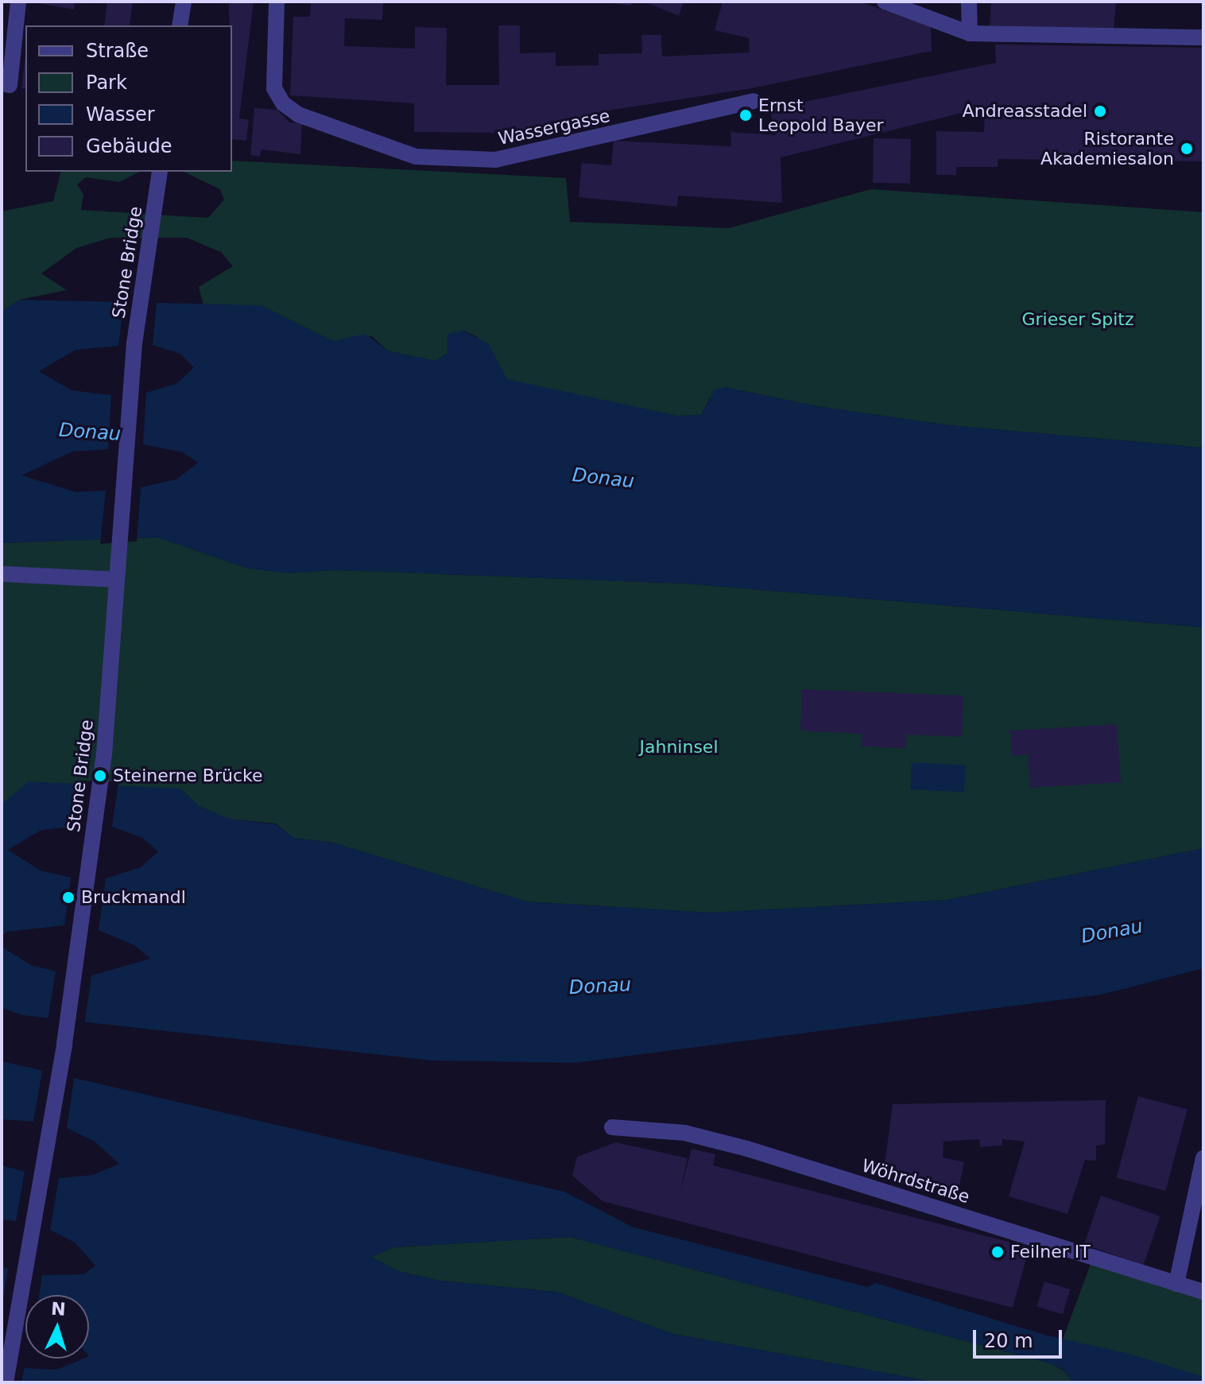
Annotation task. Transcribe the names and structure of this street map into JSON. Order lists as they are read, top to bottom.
{
  "streets": {
    "street": ["Wassergasse", "Stone Bridge", "Wöhrdstraße"]
  },
  "water": ["Donau"],
  "parks": ["Grieser Spitz", "Jahninsel"],
  "places": [
    "Andreasstadel",
    "Ernst Leopold Bayer",
    "Ristorante Akademiesalon",
    "Steinerne Brücke",
    "Bruckmandl",
    "Feilner IT"
  ],
  "legend": [
    "Straße",
    "Park",
    "Wasser",
    "Gebäude"
  ],
  "scale_bar": "20 m",
  "north": "top"
}
